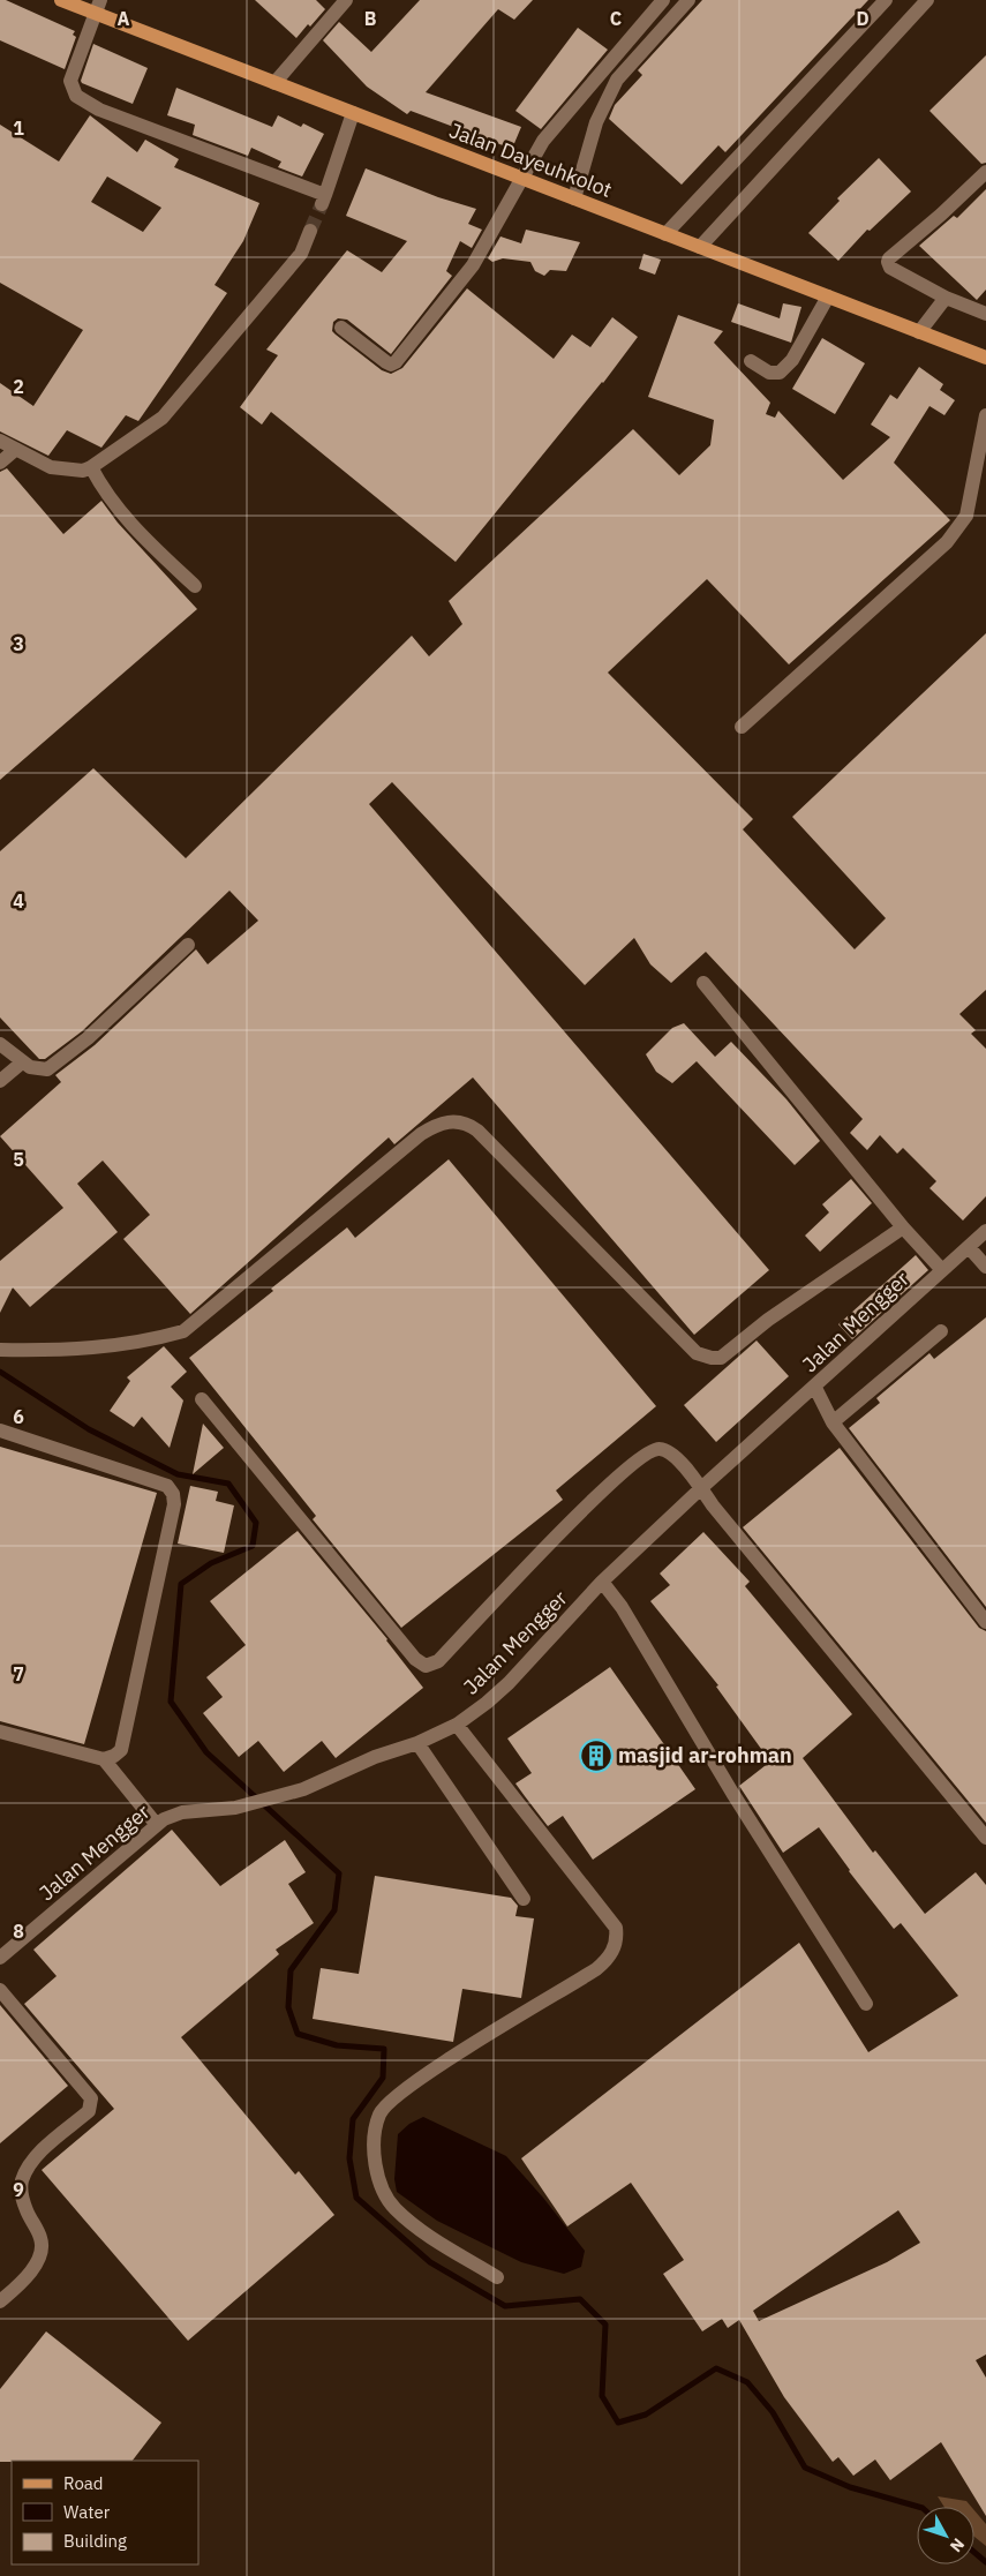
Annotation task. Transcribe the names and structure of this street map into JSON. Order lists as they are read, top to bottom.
{
  "streets": {
    "main road": ["Jalan Dayeuhkolot"],
    "street": ["Jalan Mengger"]
  },
  "places": {
    "building": ["masjid ar-rohman"]
  },
  "legend": ["Road", "Water", "Building"],
  "north": "bottom right",
  "grid": {
    "columns": [
      "A",
      "B",
      "C",
      "D"
    ],
    "rows": [
      "1",
      "2",
      "3",
      "4",
      "5",
      "6",
      "7",
      "8",
      "9"
    ]
  }
}
